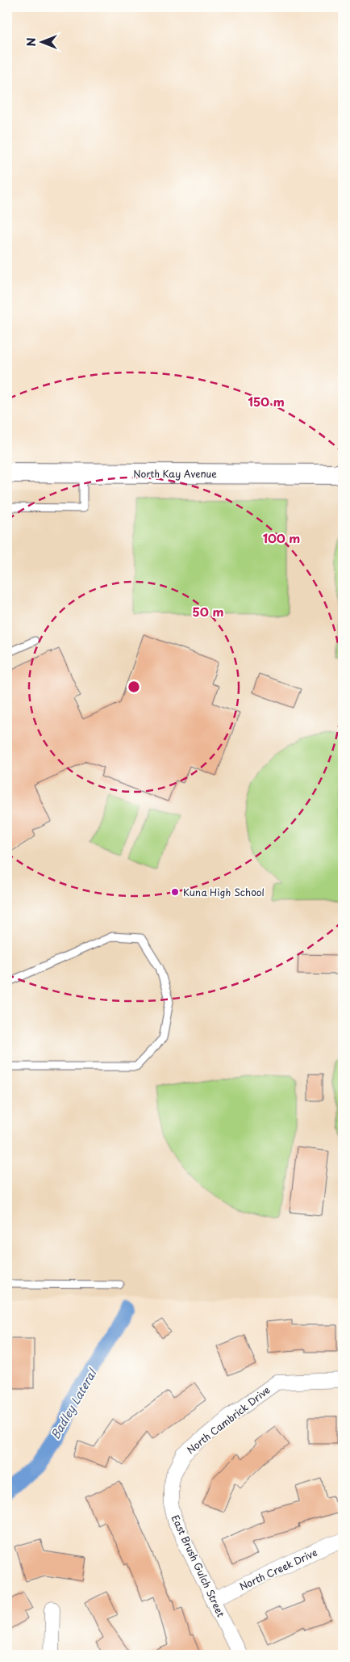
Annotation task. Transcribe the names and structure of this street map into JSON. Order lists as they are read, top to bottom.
{
  "streets": {
    "street": [
      "North Kay Avenue",
      "North Cambrick Drive",
      "East Brush Gulch Street",
      "North Creek Drive"
    ]
  },
  "crossings": [
    ["North Cambrick Drive", "East Brush Gulch Street"],
    ["East Brush Gulch Street", "North Creek Drive"]
  ],
  "water": ["Badley Lateral"],
  "places": ["Kuna High School"],
  "north": "left",
  "rings": ["150 m", "100 m", "50 m"]
}
